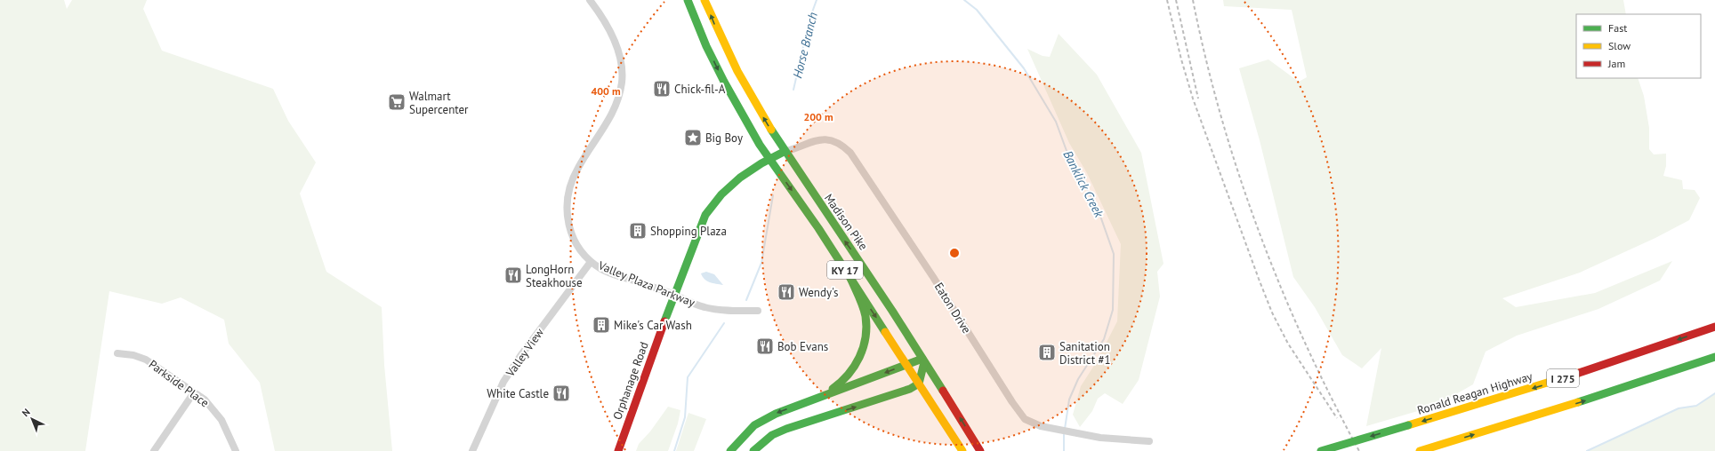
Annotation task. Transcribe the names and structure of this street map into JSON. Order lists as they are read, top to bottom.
{
  "streets": {
    "main road": [
      "Madison Pike",
      "KY 17",
      "I 275",
      "Orphanage Road",
      "Ronald Reagan Highway"
    ],
    "street": [
      "Valley Plaza Parkway",
      "Eaton Drive",
      "Valley View",
      "Parkside Place"
    ]
  },
  "crossings": [
    ["Madison Pike", "Eaton Drive"],
    ["Madison Pike", "Orphanage Road"],
    ["KY 17", "Orphanage Road"],
    ["Valley Plaza Parkway", "Valley View"],
    ["Valley Plaza Parkway", "Orphanage Road"],
    ["Eaton Drive", "Orphanage Road"]
  ],
  "water": ["Horse Branch", "Banklick Creek"],
  "places": {
    "restaurant": [
      "Chick-fil-A",
      "LongHorn Steakhouse",
      "Wendy's",
      "Bob Evans",
      "White Castle"
    ],
    "supermarket": ["Walmart Supercenter"],
    "place": ["Big Boy"],
    "building": ["Shopping Plaza", "Mike's Car Wash", "Sanitation District #1"]
  },
  "legend": ["Fast", "Slow", "Jam"],
  "north": "top left",
  "rings": ["400 m", "200 m"]
}
